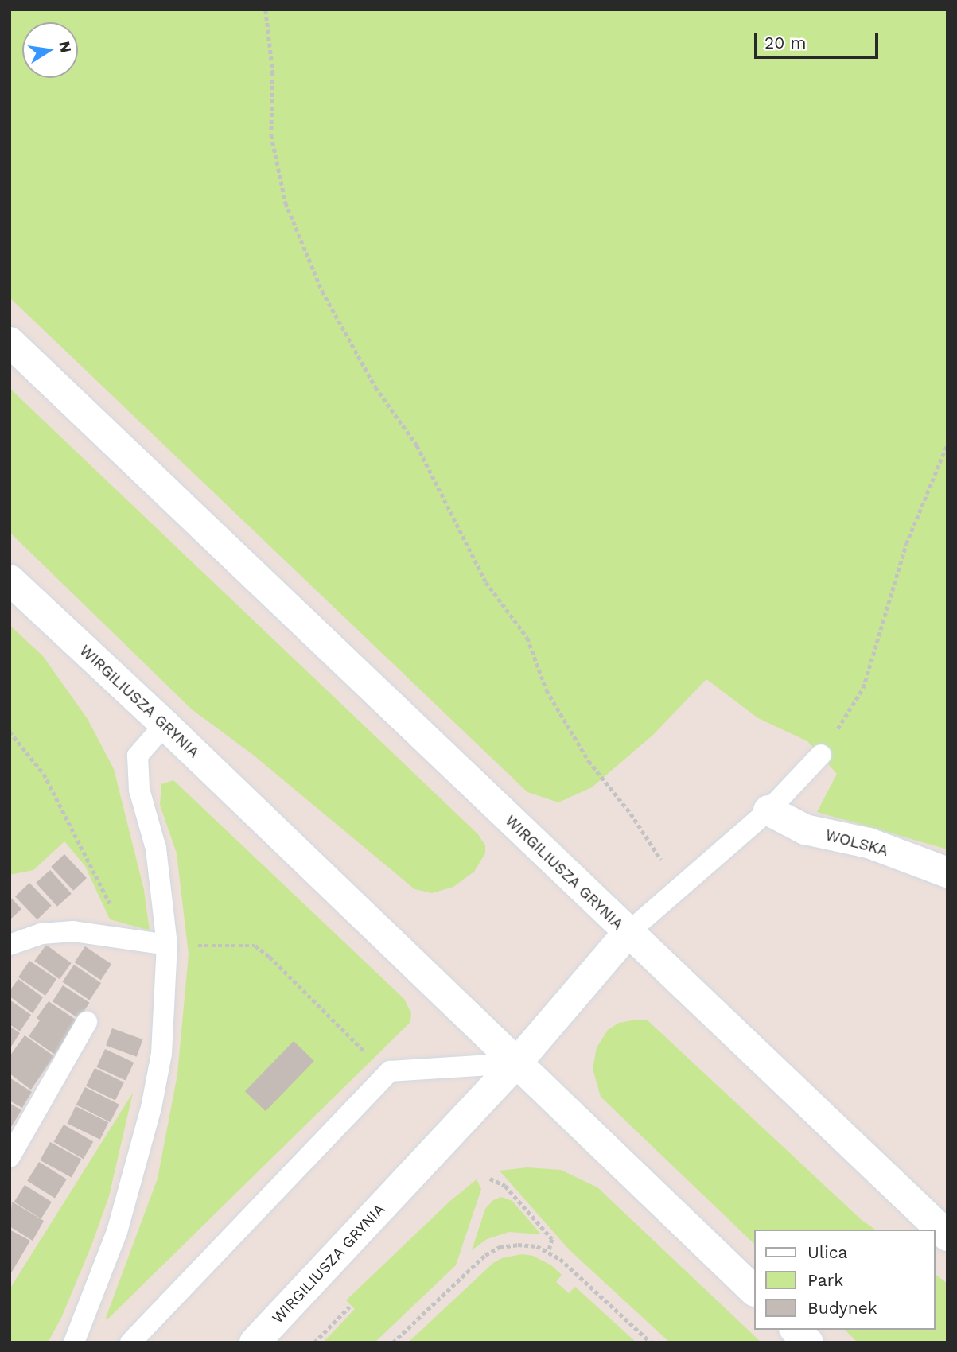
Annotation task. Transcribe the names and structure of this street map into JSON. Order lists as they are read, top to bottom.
{
  "streets": {
    "street": ["WIRGILIUSZA GRYNIA", "WOLSKA"]
  },
  "legend": ["Ulica", "Park", "Budynek"],
  "scale_bar": "20 m",
  "north": "right"
}
